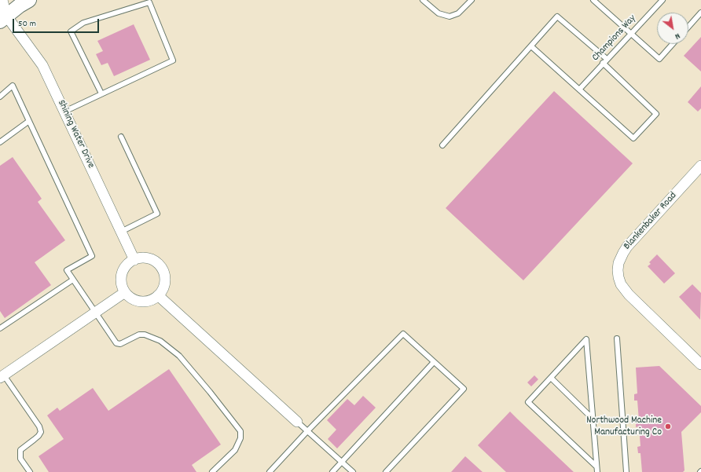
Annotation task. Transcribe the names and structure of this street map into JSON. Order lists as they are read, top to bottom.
{
  "streets": {
    "street": ["Shining Water Drive", "Blankenbaker Road"],
    "lane": ["Champions Way"]
  },
  "places": ["Northwood Machine Manufacturing Co"],
  "scale_bar": "50 m",
  "north": "bottom right"
}
